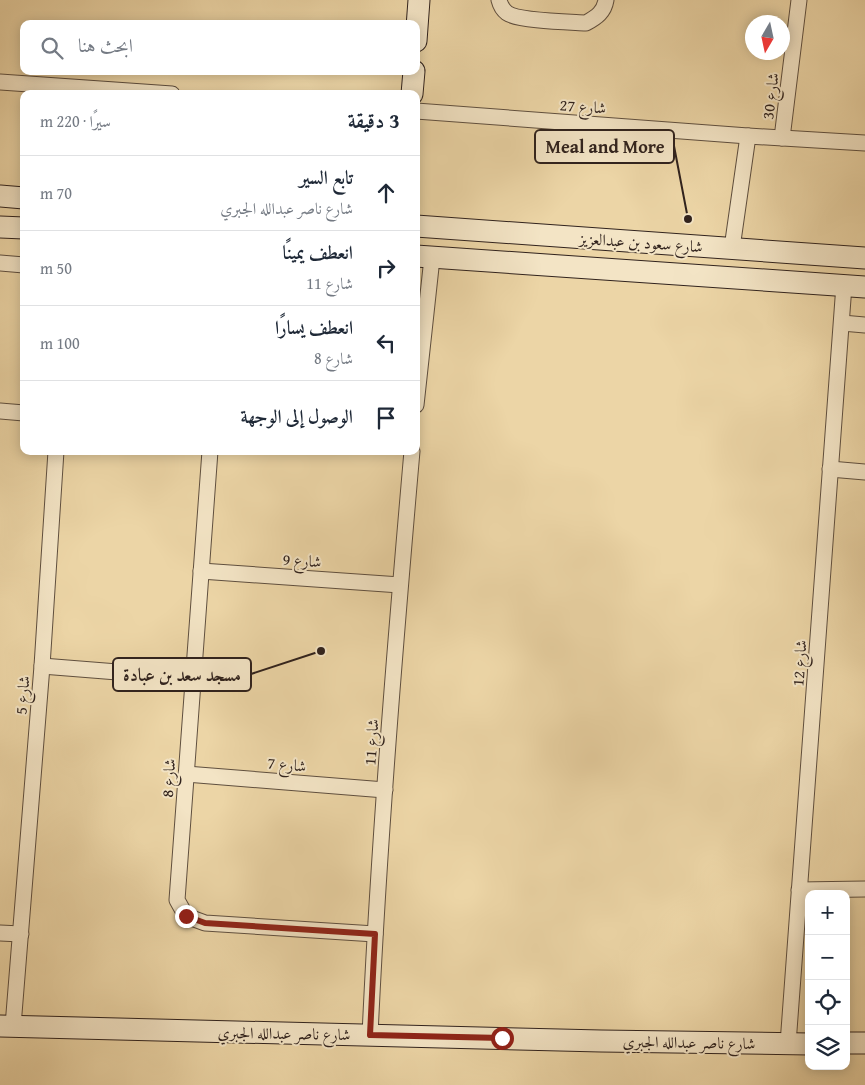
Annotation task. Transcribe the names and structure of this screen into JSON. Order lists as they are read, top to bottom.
{
  "streets": {
    "main road": ["شارع سعود بن عبدالعزيز", "شارع ناصر عبدالله الجبري"],
    "street": [
      "شارع 30",
      "شارع 27",
      "شارع 9",
      "شارع 12",
      "شارع 5",
      "شارع 11",
      "شارع 7",
      "شارع 8"
    ]
  },
  "crossings": [
    ["شارع 30", "شارع 27"],
    ["شارع سعود بن عبدالعزيز", "شارع 12"],
    ["شارع 9", "شارع 11"],
    ["شارع 9", "شارع 8"],
    ["شارع 12", "شارع ناصر عبدالله الجبري"],
    ["شارع 5", "شارع 8"],
    ["شارع 5", "شارع ناصر عبدالله الجبري"],
    ["شارع 11", "شارع 7"],
    ["شارع 11", "شارع 8"],
    ["شارع 11", "شارع ناصر عبدالله الجبري"],
    ["شارع 7", "شارع 8"]
  ],
  "places": ["Meal and More", "مسجد سعد بن عبادة"],
  "north": "bottom",
  "page": {
    "search": "ابحث هنا",
    "heading": ["3 دقيقة", "سيرًا · 220 m"],
    "list": [
      ["تابع السير", "شارع ناصر عبدالله الجبري", "70 m"],
      ["انعطف يمينًا", "شارع 11", "50 m"],
      ["انعطف يسارًا", "شارع 8", "100 m"],
      "الوصول إلى الوجهة"
    ],
    "map_buttons": ["+", "−"]
  }
}
